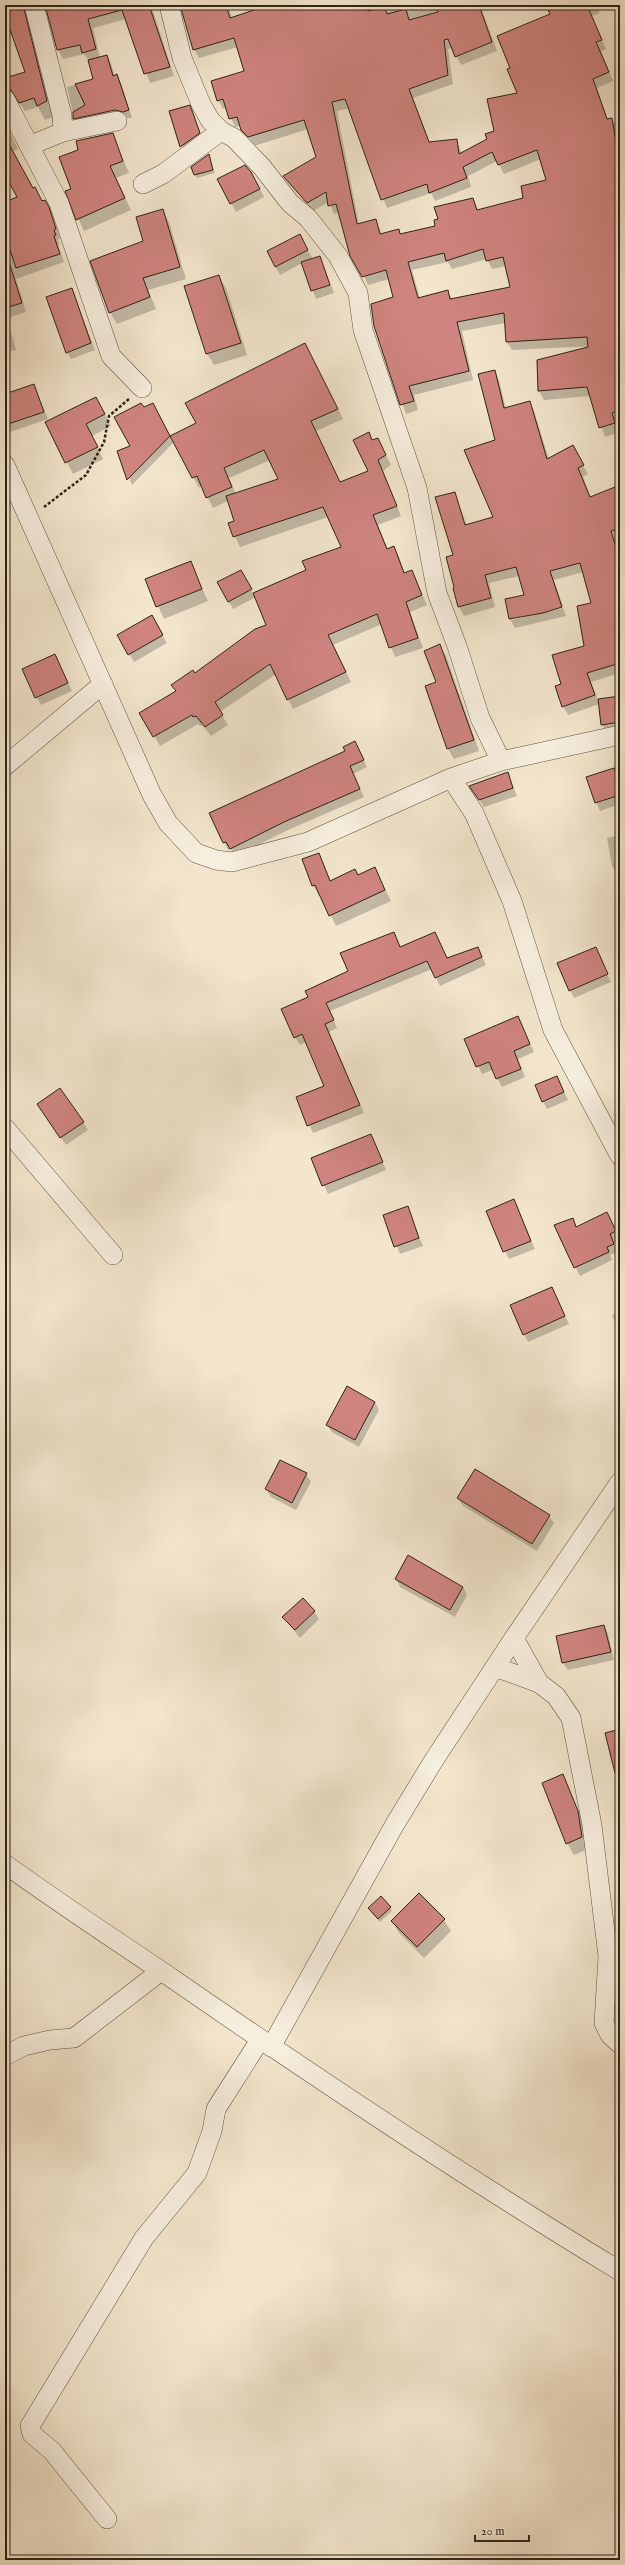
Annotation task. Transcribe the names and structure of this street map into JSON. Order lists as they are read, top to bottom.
{
  "scale_bar": "20 m"
}
